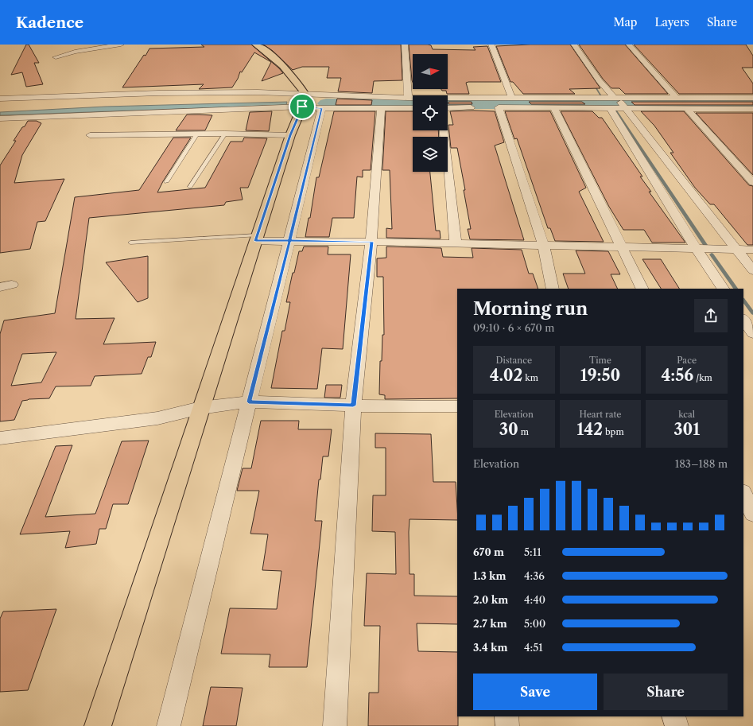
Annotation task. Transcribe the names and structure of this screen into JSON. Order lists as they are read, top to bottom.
{
  "north": "right",
  "page": {
    "header": "Kadence",
    "nav": ["Map", "Layers", "Share"],
    "heading": ["Morning run", "09:10 · 6 × 670 m"],
    "stats": [
      ["Distance", "4.02 km"],
      ["Time", "19:50"],
      ["Pace", "4:56 /km"],
      ["Elevation", "30 m"],
      ["Heart rate", "142 bpm"],
      ["kcal", "301"]
    ],
    "chart": ["Elevation", "183–188 m"],
    "list": [
      {
        "name": "670 m",
        "note": "5:11"
      },
      {
        "name": "1.3 km",
        "note": "4:36"
      },
      {
        "name": "2.0 km",
        "note": "4:40"
      },
      {
        "name": "2.7 km",
        "note": "5:00"
      },
      {
        "name": "3.4 km",
        "note": "4:51"
      }
    ],
    "buttons": ["Save", "Share"]
  }
}
